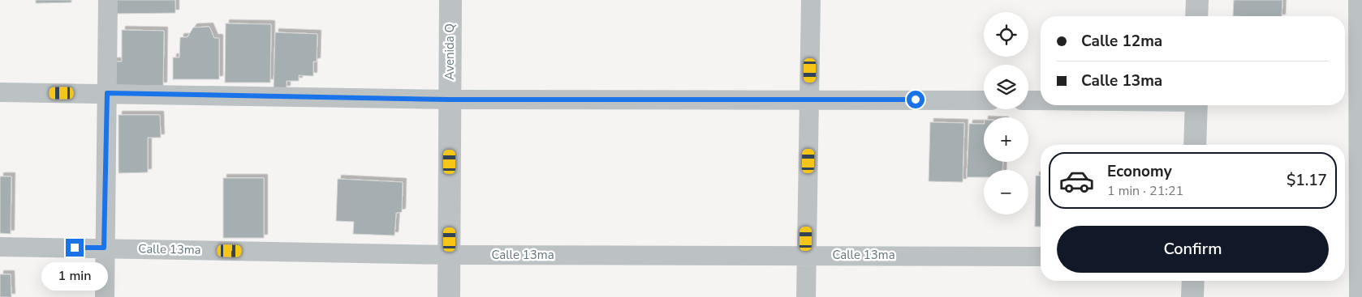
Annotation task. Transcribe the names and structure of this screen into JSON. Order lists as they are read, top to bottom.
{
  "streets": {
    "street": ["Avenida Q", "Calle 13ma"]
  },
  "crossings": [
    ["Avenida Q", "Calle 13ma"]
  ],
  "page": {
    "map_buttons": ["+", "−"],
    "banner": ["Calle 12ma", "Calle 13ma"],
    "list": [
      {
        "name": "Economy",
        "note": "1 min · 21:21",
        "value": "$1.17"
      }
    ],
    "buttons": "Confirm",
    "bubble": "1 min"
  }
}
